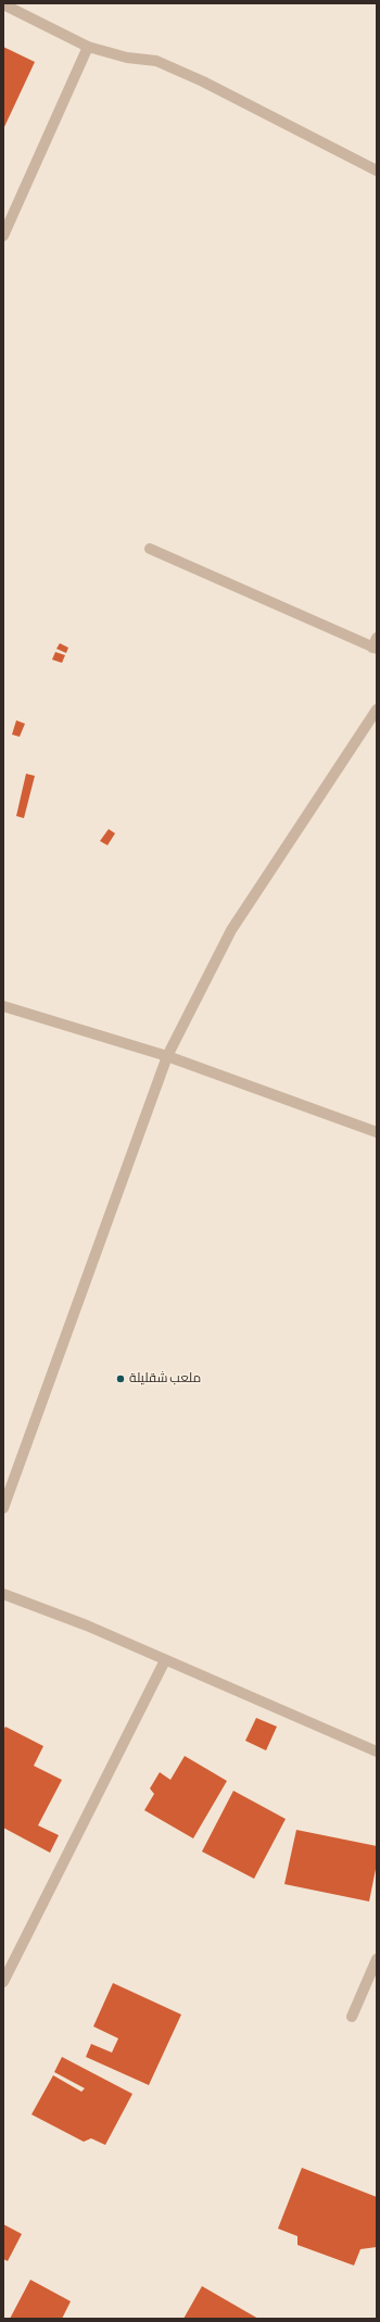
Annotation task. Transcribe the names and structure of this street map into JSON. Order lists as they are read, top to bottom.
{
  "places": ["ملعب شقليلة"]
}
